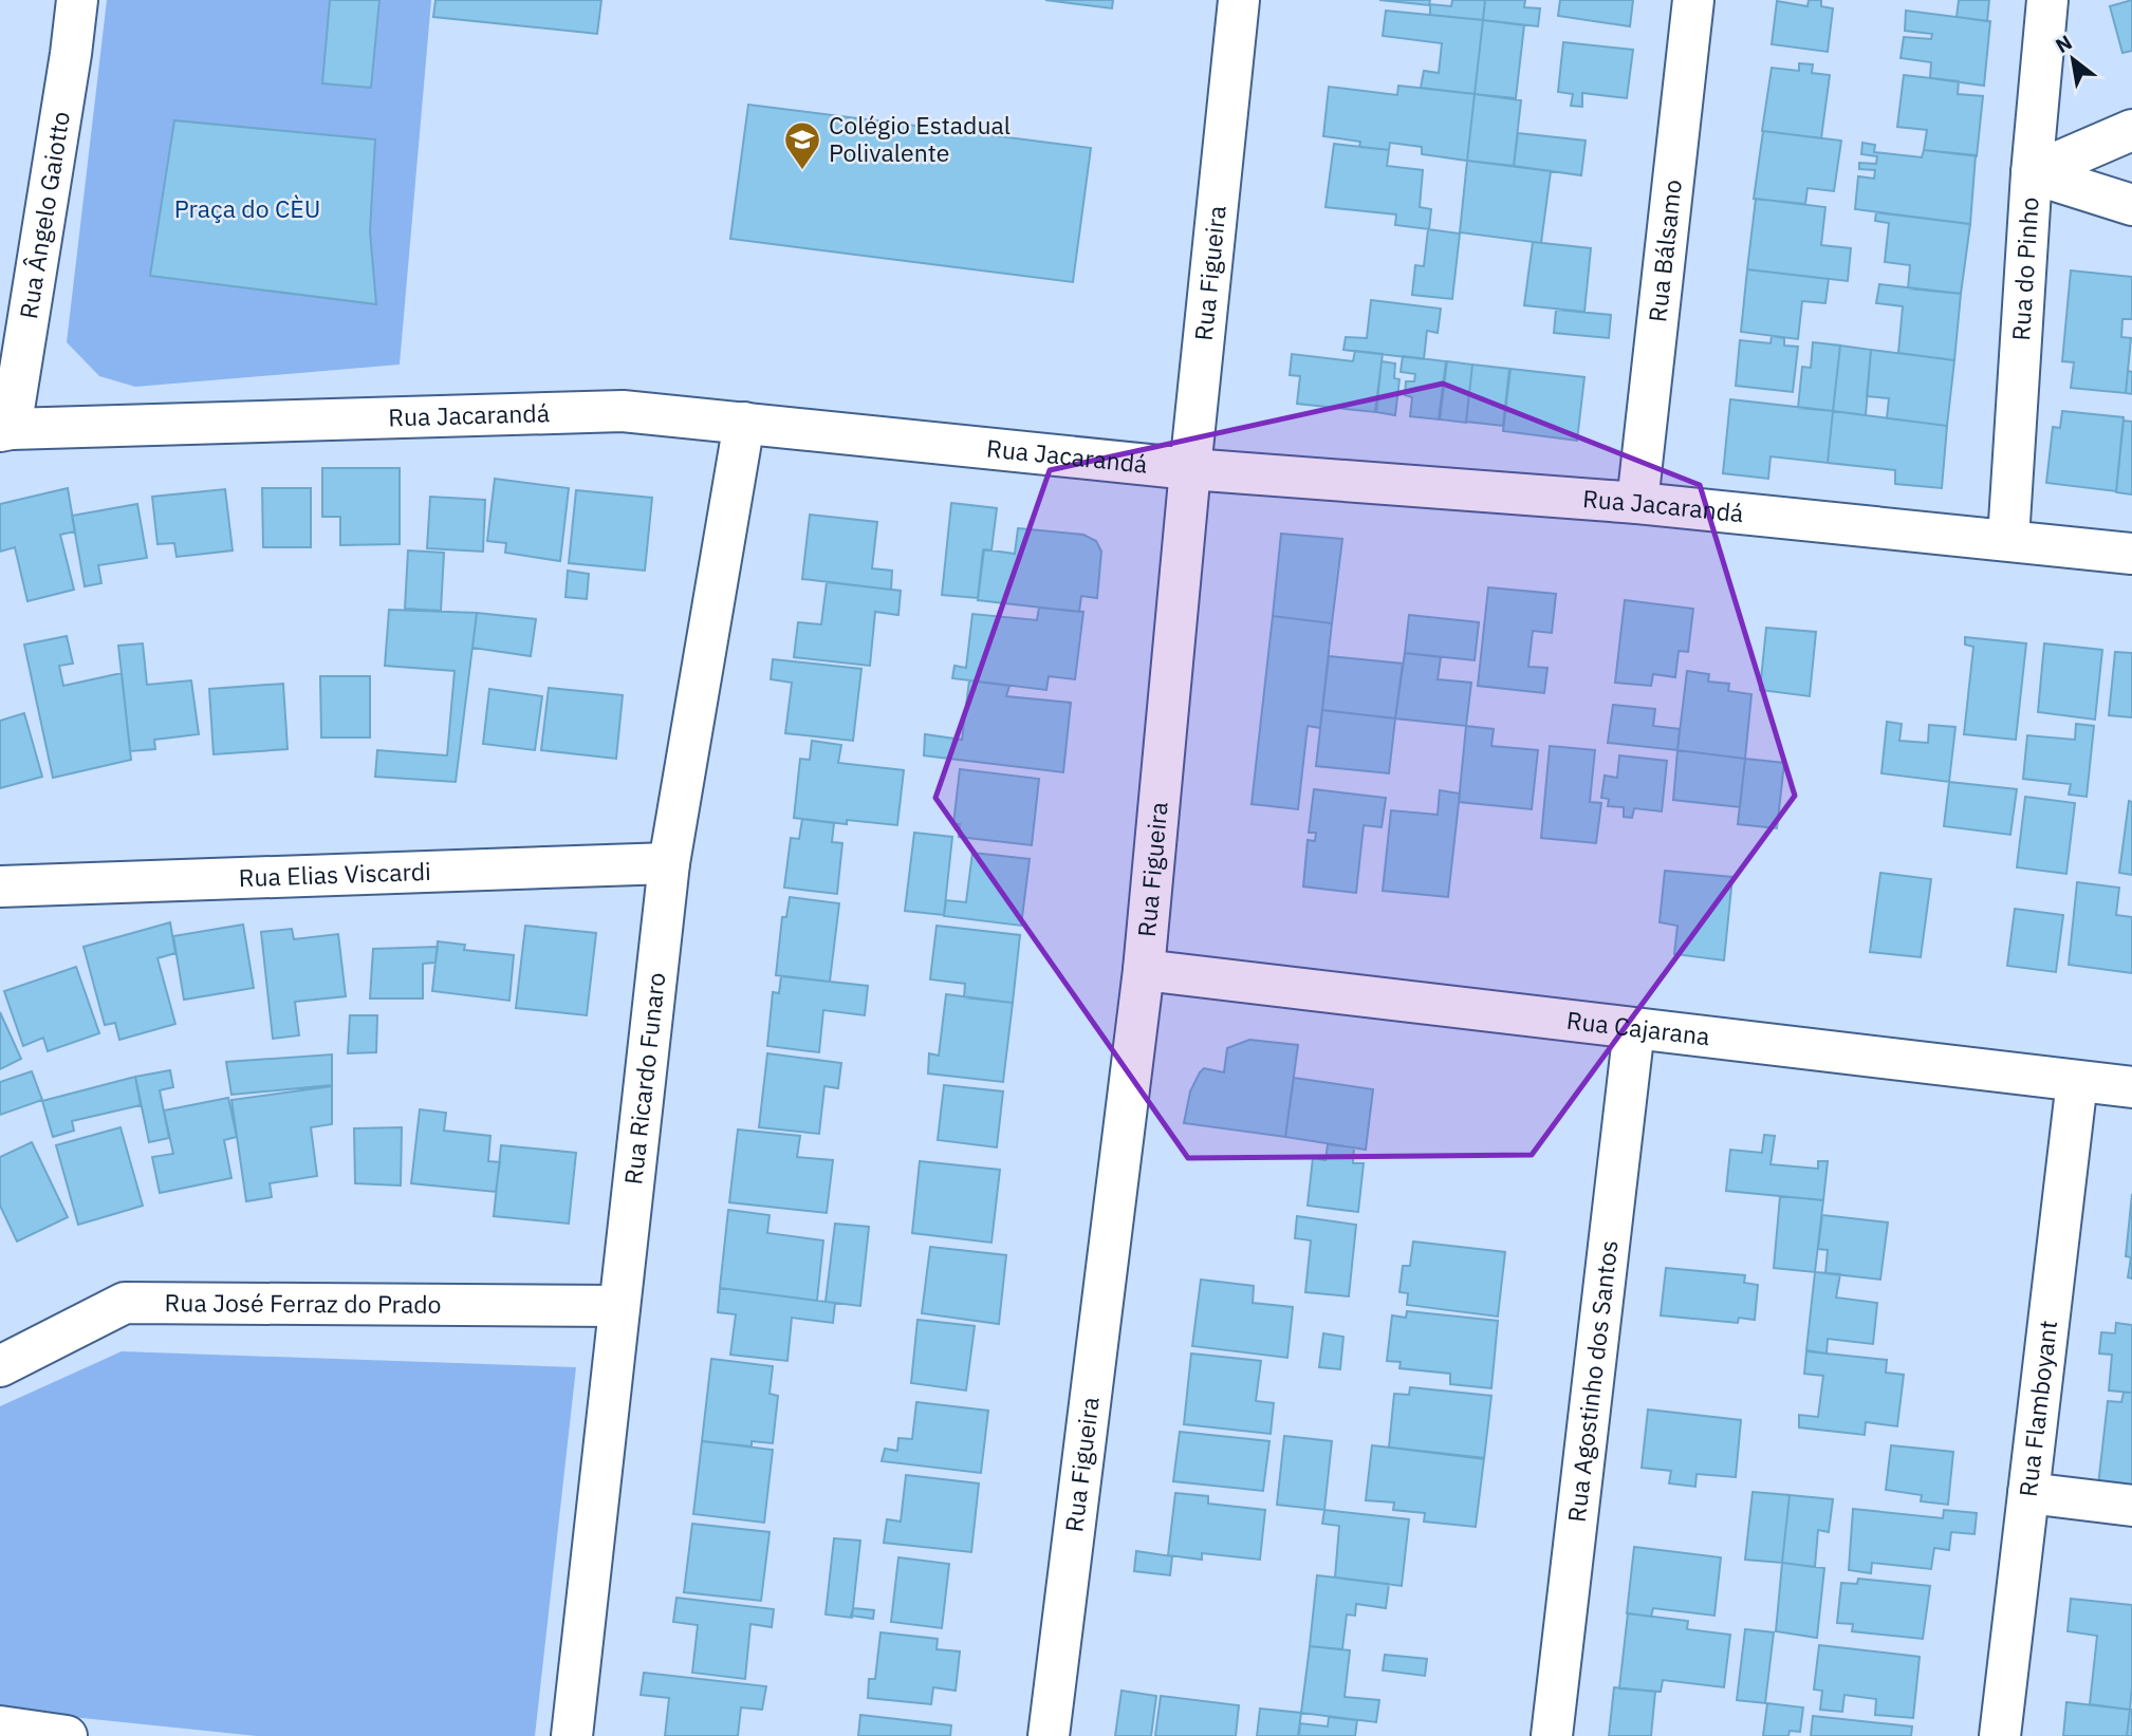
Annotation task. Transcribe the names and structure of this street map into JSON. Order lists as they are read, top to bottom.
{
  "streets": {
    "street": [
      "Rua Ângelo Gaiotto",
      "Rua Bálsamo",
      "Rua do Pinho",
      "Rua Figueira",
      "Rua Jacarandá",
      "Rua Elias Viscardi",
      "Rua Cajarana",
      "Rua Ricardo Funaro",
      "Rua José Ferraz do Prado",
      "Rua Agostinho dos Santos",
      "Rua Flamboyant"
    ]
  },
  "crossings": [
    ["Rua Ângelo Gaiotto", "Rua Jacarandá"],
    ["Rua Bálsamo", "Rua Jacarandá"],
    ["Rua do Pinho", "Rua Jacarandá"],
    ["Rua Figueira", "Rua Jacarandá"],
    ["Rua Figueira", "Rua Cajarana"],
    ["Rua Jacarandá", "Rua Ricardo Funaro"],
    ["Rua Elias Viscardi", "Rua Ricardo Funaro"],
    ["Rua Cajarana", "Rua Agostinho dos Santos"],
    ["Rua Cajarana", "Rua Flamboyant"],
    ["Rua Ricardo Funaro", "Rua José Ferraz do Prado"]
  ],
  "parks": ["Praça do CÈU"],
  "places": {
    "school or university": ["Colégio Estadual Polivalente"]
  },
  "north": "top left"
}
